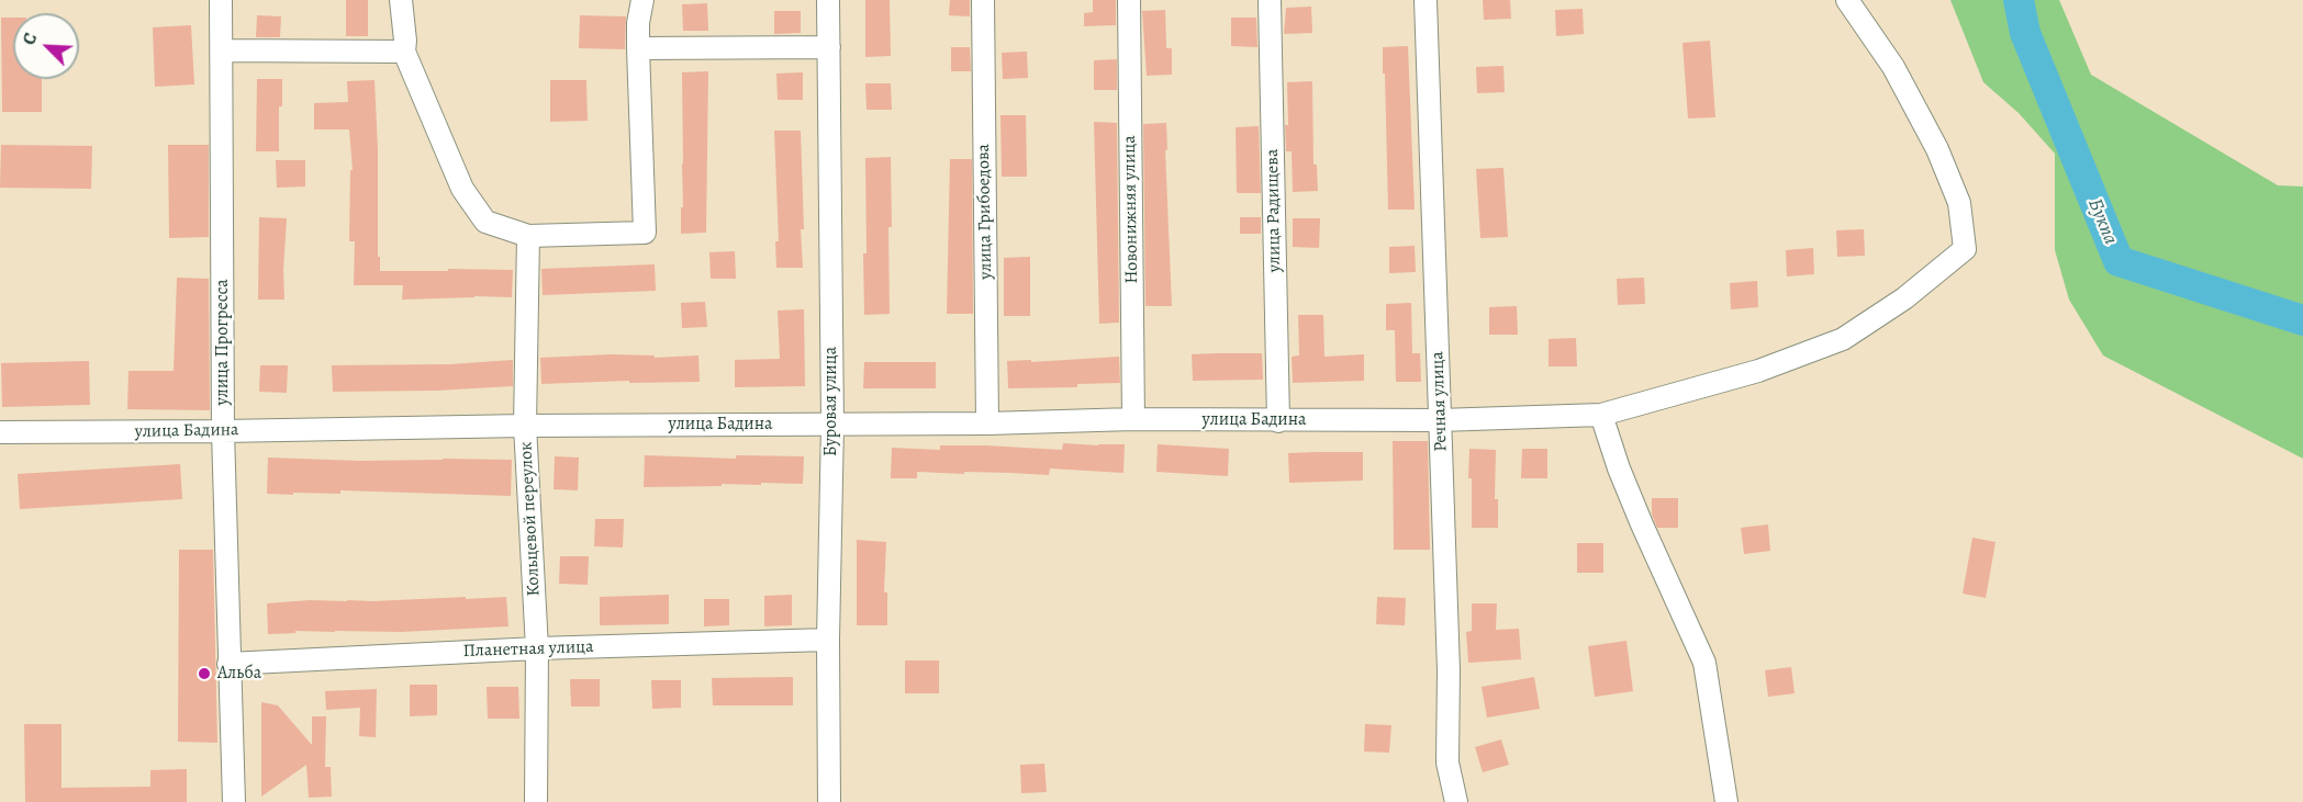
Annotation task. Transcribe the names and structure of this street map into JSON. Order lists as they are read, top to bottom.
{
  "streets": {
    "street": [
      "Новонижняя улица",
      "улица Радищева",
      "улица Грибоедова",
      "улица Прогресса",
      "Буровая улица",
      "Речная улица",
      "улица Бадина",
      "Кольцевой переулок",
      "Планетная улица"
    ]
  },
  "crossings": [
    ["Новонижняя улица", "улица Бадина"],
    ["улица Радищева", "улица Бадина"],
    ["улица Грибоедова", "улица Бадина"],
    ["улица Прогресса", "улица Бадина"],
    ["улица Прогресса", "Планетная улица"],
    ["Буровая улица", "улица Бадина"],
    ["Буровая улица", "Планетная улица"],
    ["Речная улица", "улица Бадина"],
    ["улица Бадина", "Кольцевой переулок"],
    ["Кольцевой переулок", "Планетная улица"]
  ],
  "water": ["Букпа"],
  "places": ["Альба"],
  "north": "top left"
}
